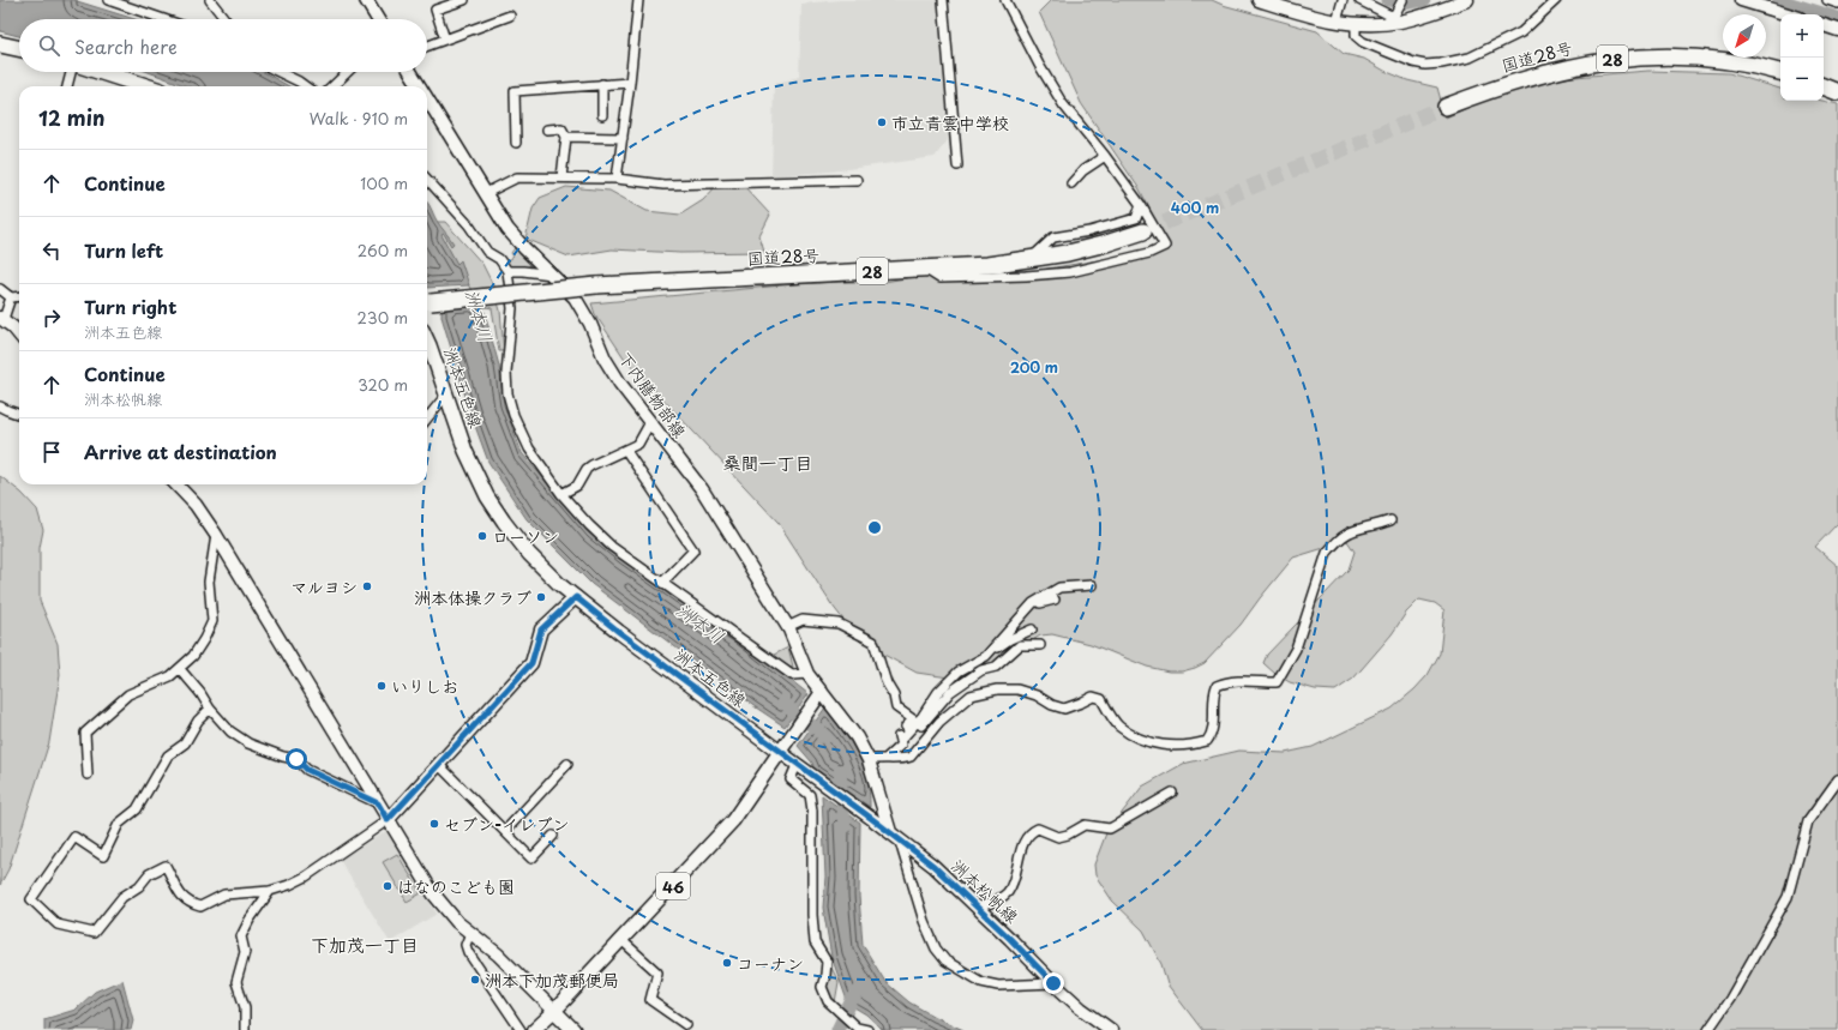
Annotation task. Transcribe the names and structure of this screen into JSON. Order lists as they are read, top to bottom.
{
  "streets": {
    "highway": ["国道28号", "28"],
    "main road": [
      "洲本五色線",
      "下内膳物部線",
      "46",
      "洲本松帆線"
    ]
  },
  "crossings": [
    ["洲本五色線", "46"],
    ["洲本五色線", "洲本松帆線"],
    ["下内膳物部線", "洲本松帆線"],
    ["46", "洲本松帆線"]
  ],
  "districts": ["桑間一丁目", "下加茂一丁目"],
  "water": ["洲本川"],
  "places": [
    "市立青雲中学校",
    "ローソン",
    "マルヨシ",
    "洲本体操クラブ",
    "いりしお",
    "セブン-イレブン",
    "はなのこども園",
    "コーナン",
    "洲本下加茂郵便局"
  ],
  "north": "bottom left",
  "page": {
    "map_buttons": ["+", "−"],
    "search": "Search here",
    "heading": ["12 min", "Walk · 910 m"],
    "list": [
      ["Continue", "100 m"],
      ["Turn left", "260 m"],
      ["Turn right", "洲本五色線", "230 m"],
      ["Continue", "洲本松帆線", "320 m"],
      "Arrive at destination"
    ]
  },
  "rings": ["400 m", "200 m"]
}
